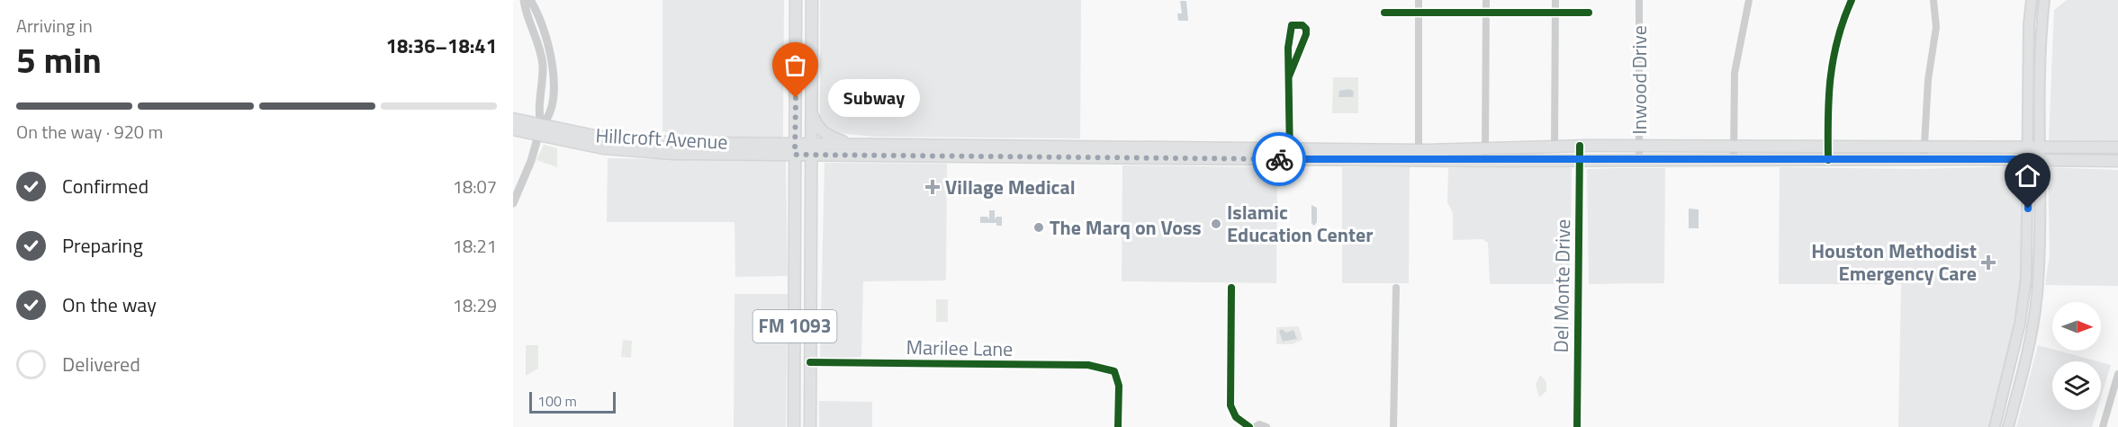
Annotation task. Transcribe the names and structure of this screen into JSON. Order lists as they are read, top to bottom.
{
  "streets": {
    "main road": ["Hillcroft Avenue", "FM 1093"],
    "street": ["Inwood Drive", "Del Monte Drive", "Marilee Lane"]
  },
  "crossings": [
    ["Hillcroft Avenue", "FM 1093"],
    ["FM 1093", "Marilee Lane"]
  ],
  "places": {
    "other": ["Subway", "Islamic Education Center", "The Marq on Voss"],
    "health": ["Village Medical", "Houston Methodist Emergency Care"]
  },
  "scale_bar": "100 m",
  "north": "right",
  "page": {
    "heading": ["5 min", "Arriving in", "18:36–18:41"],
    "bubble": "Subway",
    "bar": "On the way · 920 m",
    "list": [
      ["Confirmed", "18:07"],
      ["Preparing", "18:21"],
      ["On the way", "18:29"],
      "Delivered"
    ],
    "scale": "100 m"
  }
}
